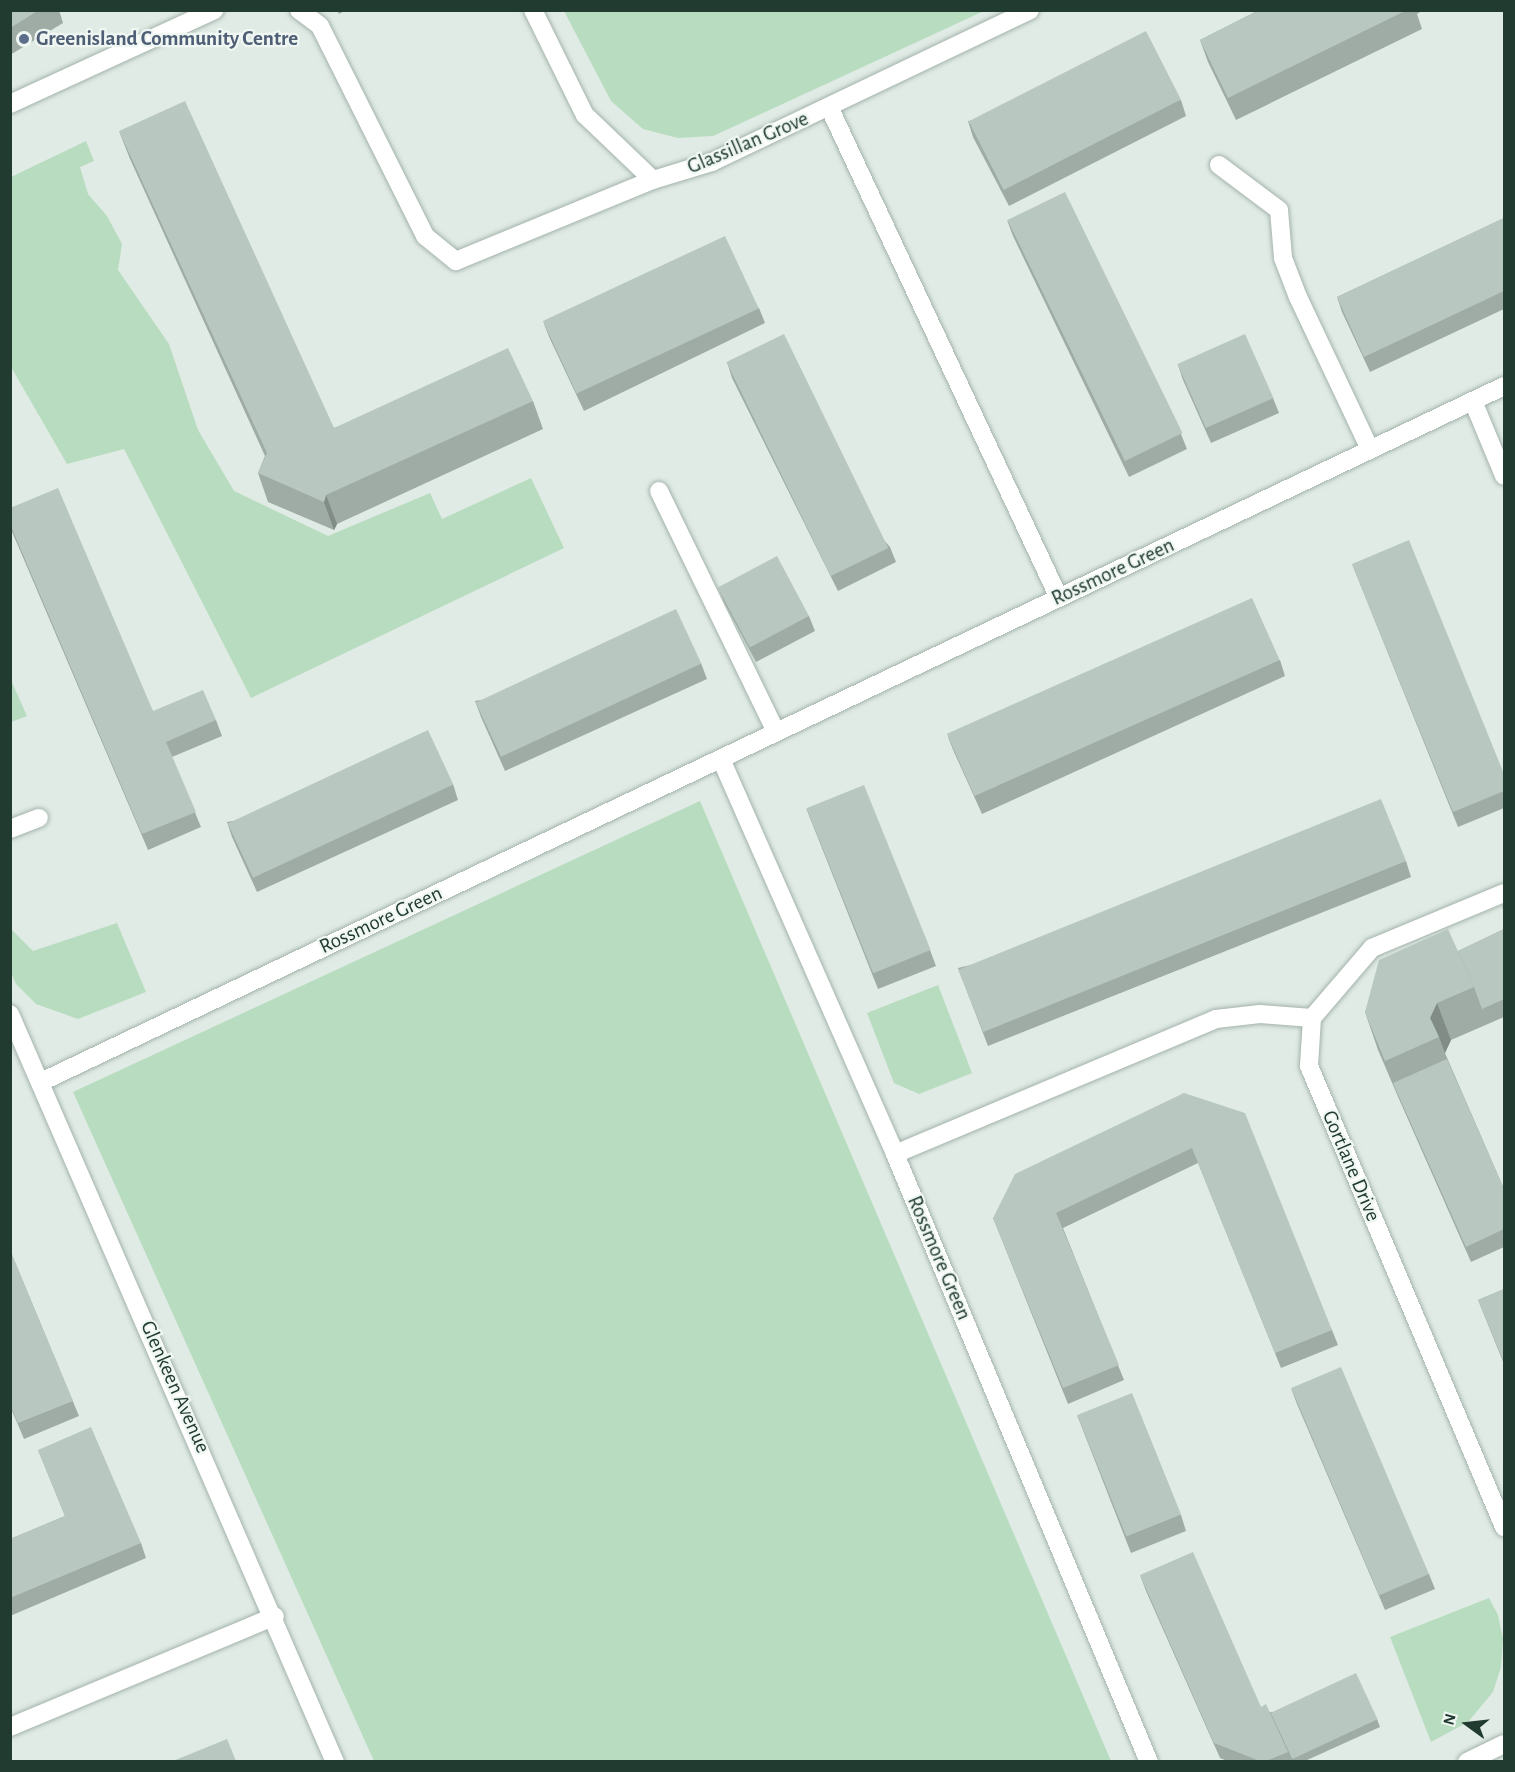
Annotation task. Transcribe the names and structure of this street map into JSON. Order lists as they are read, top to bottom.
{
  "streets": {
    "street": [
      "Glassillan Grove",
      "Rossmore Green",
      "Gortlane Drive",
      "Glenkeen Avenue"
    ]
  },
  "crossings": [
    ["Rossmore Green", "Glenkeen Avenue"]
  ],
  "places": ["Greenisland Community Centre"],
  "north": "left"
}
